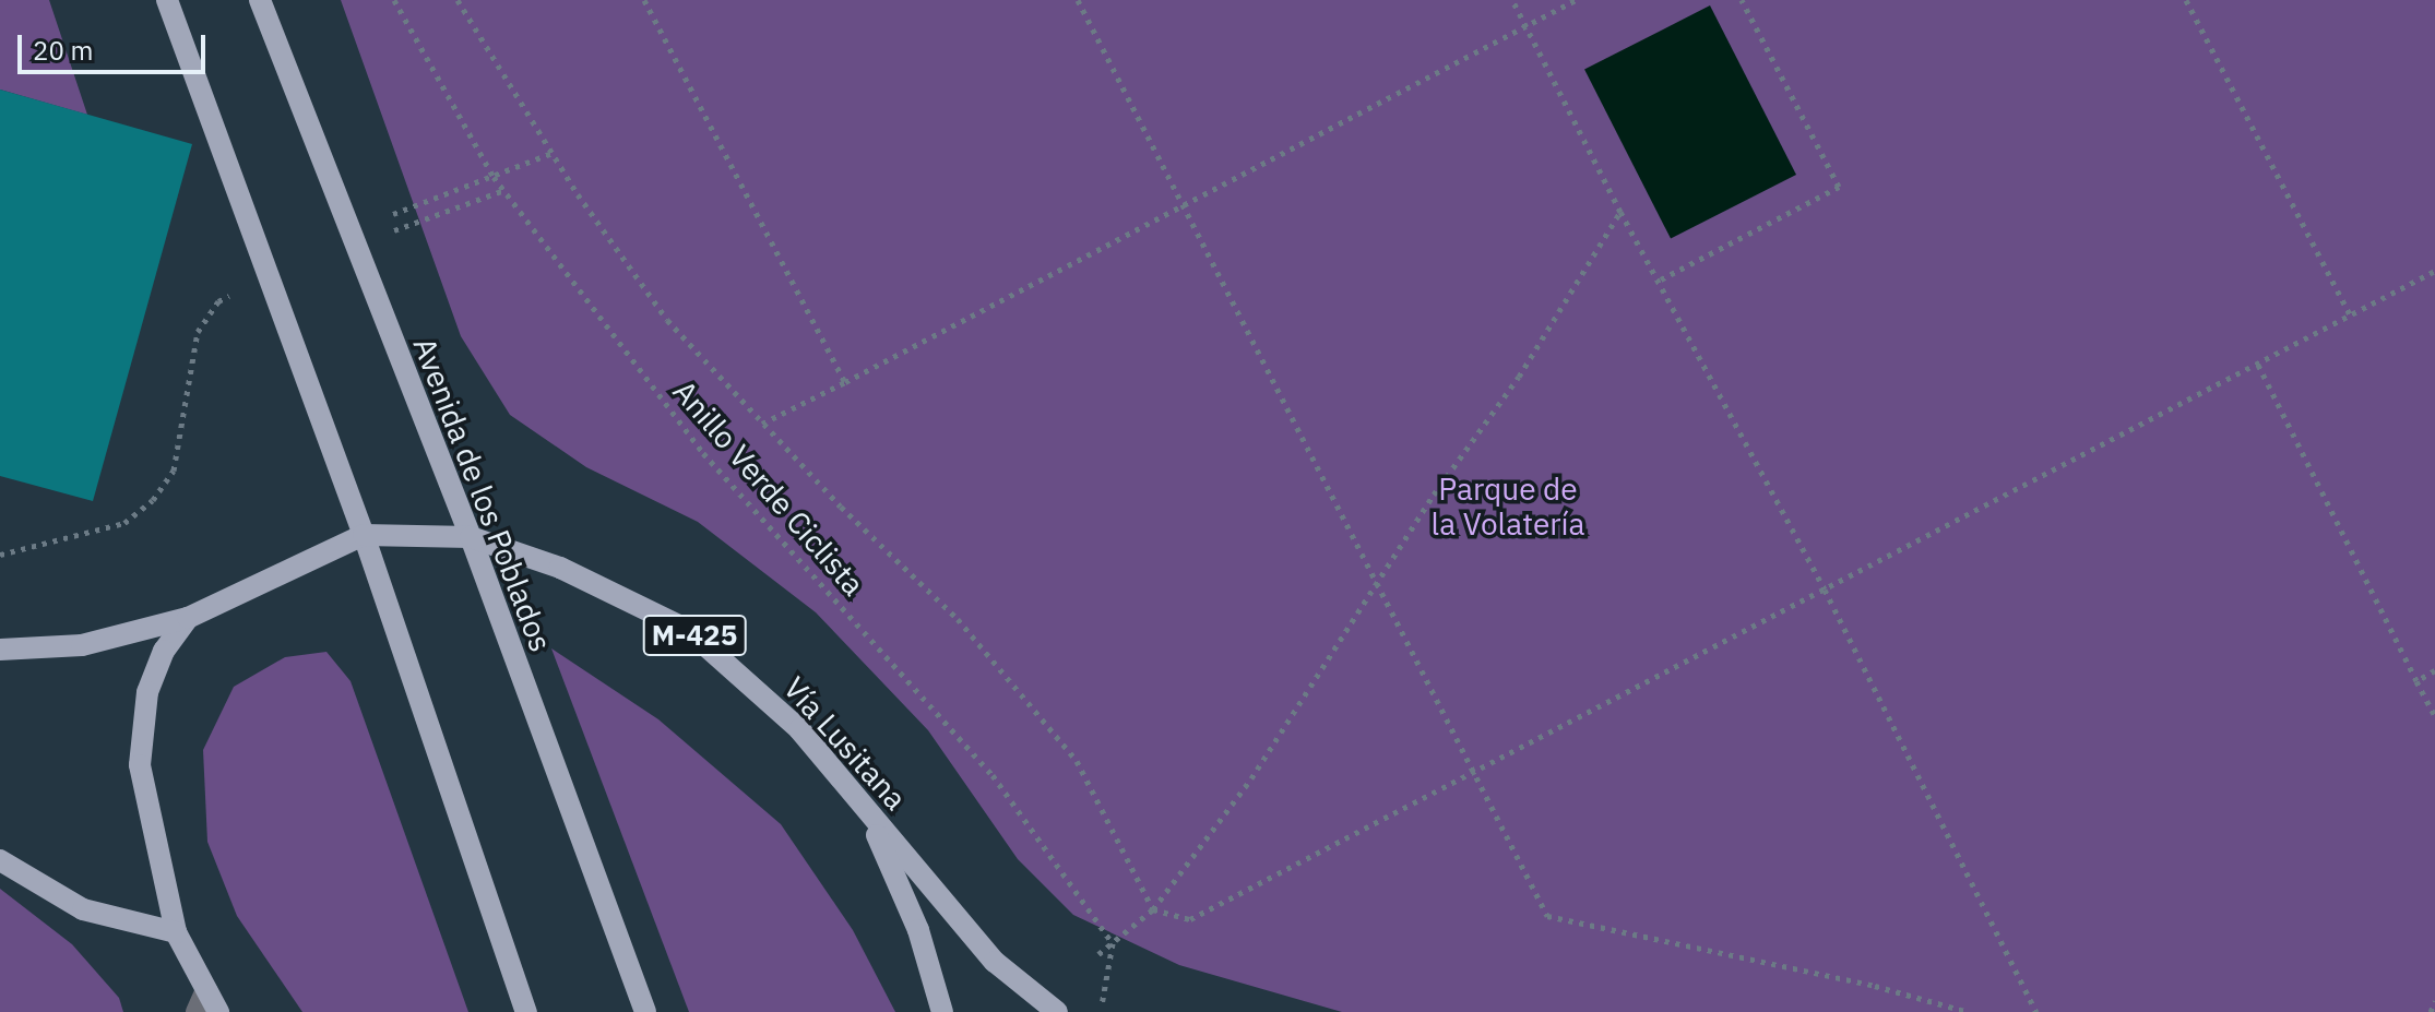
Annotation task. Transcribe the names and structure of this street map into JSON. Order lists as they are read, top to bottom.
{
  "streets": {
    "main road": ["Avenida de los Poblados", "M-425", "Vía Lusitana"],
    "path": ["Anillo Verde Ciclista"]
  },
  "crossings": [
    ["Avenida de los Poblados", "Vía Lusitana"],
    ["M-425", "Vía Lusitana"]
  ],
  "parks": ["Parque de la Volatería"],
  "scale_bar": "20 m"
}
